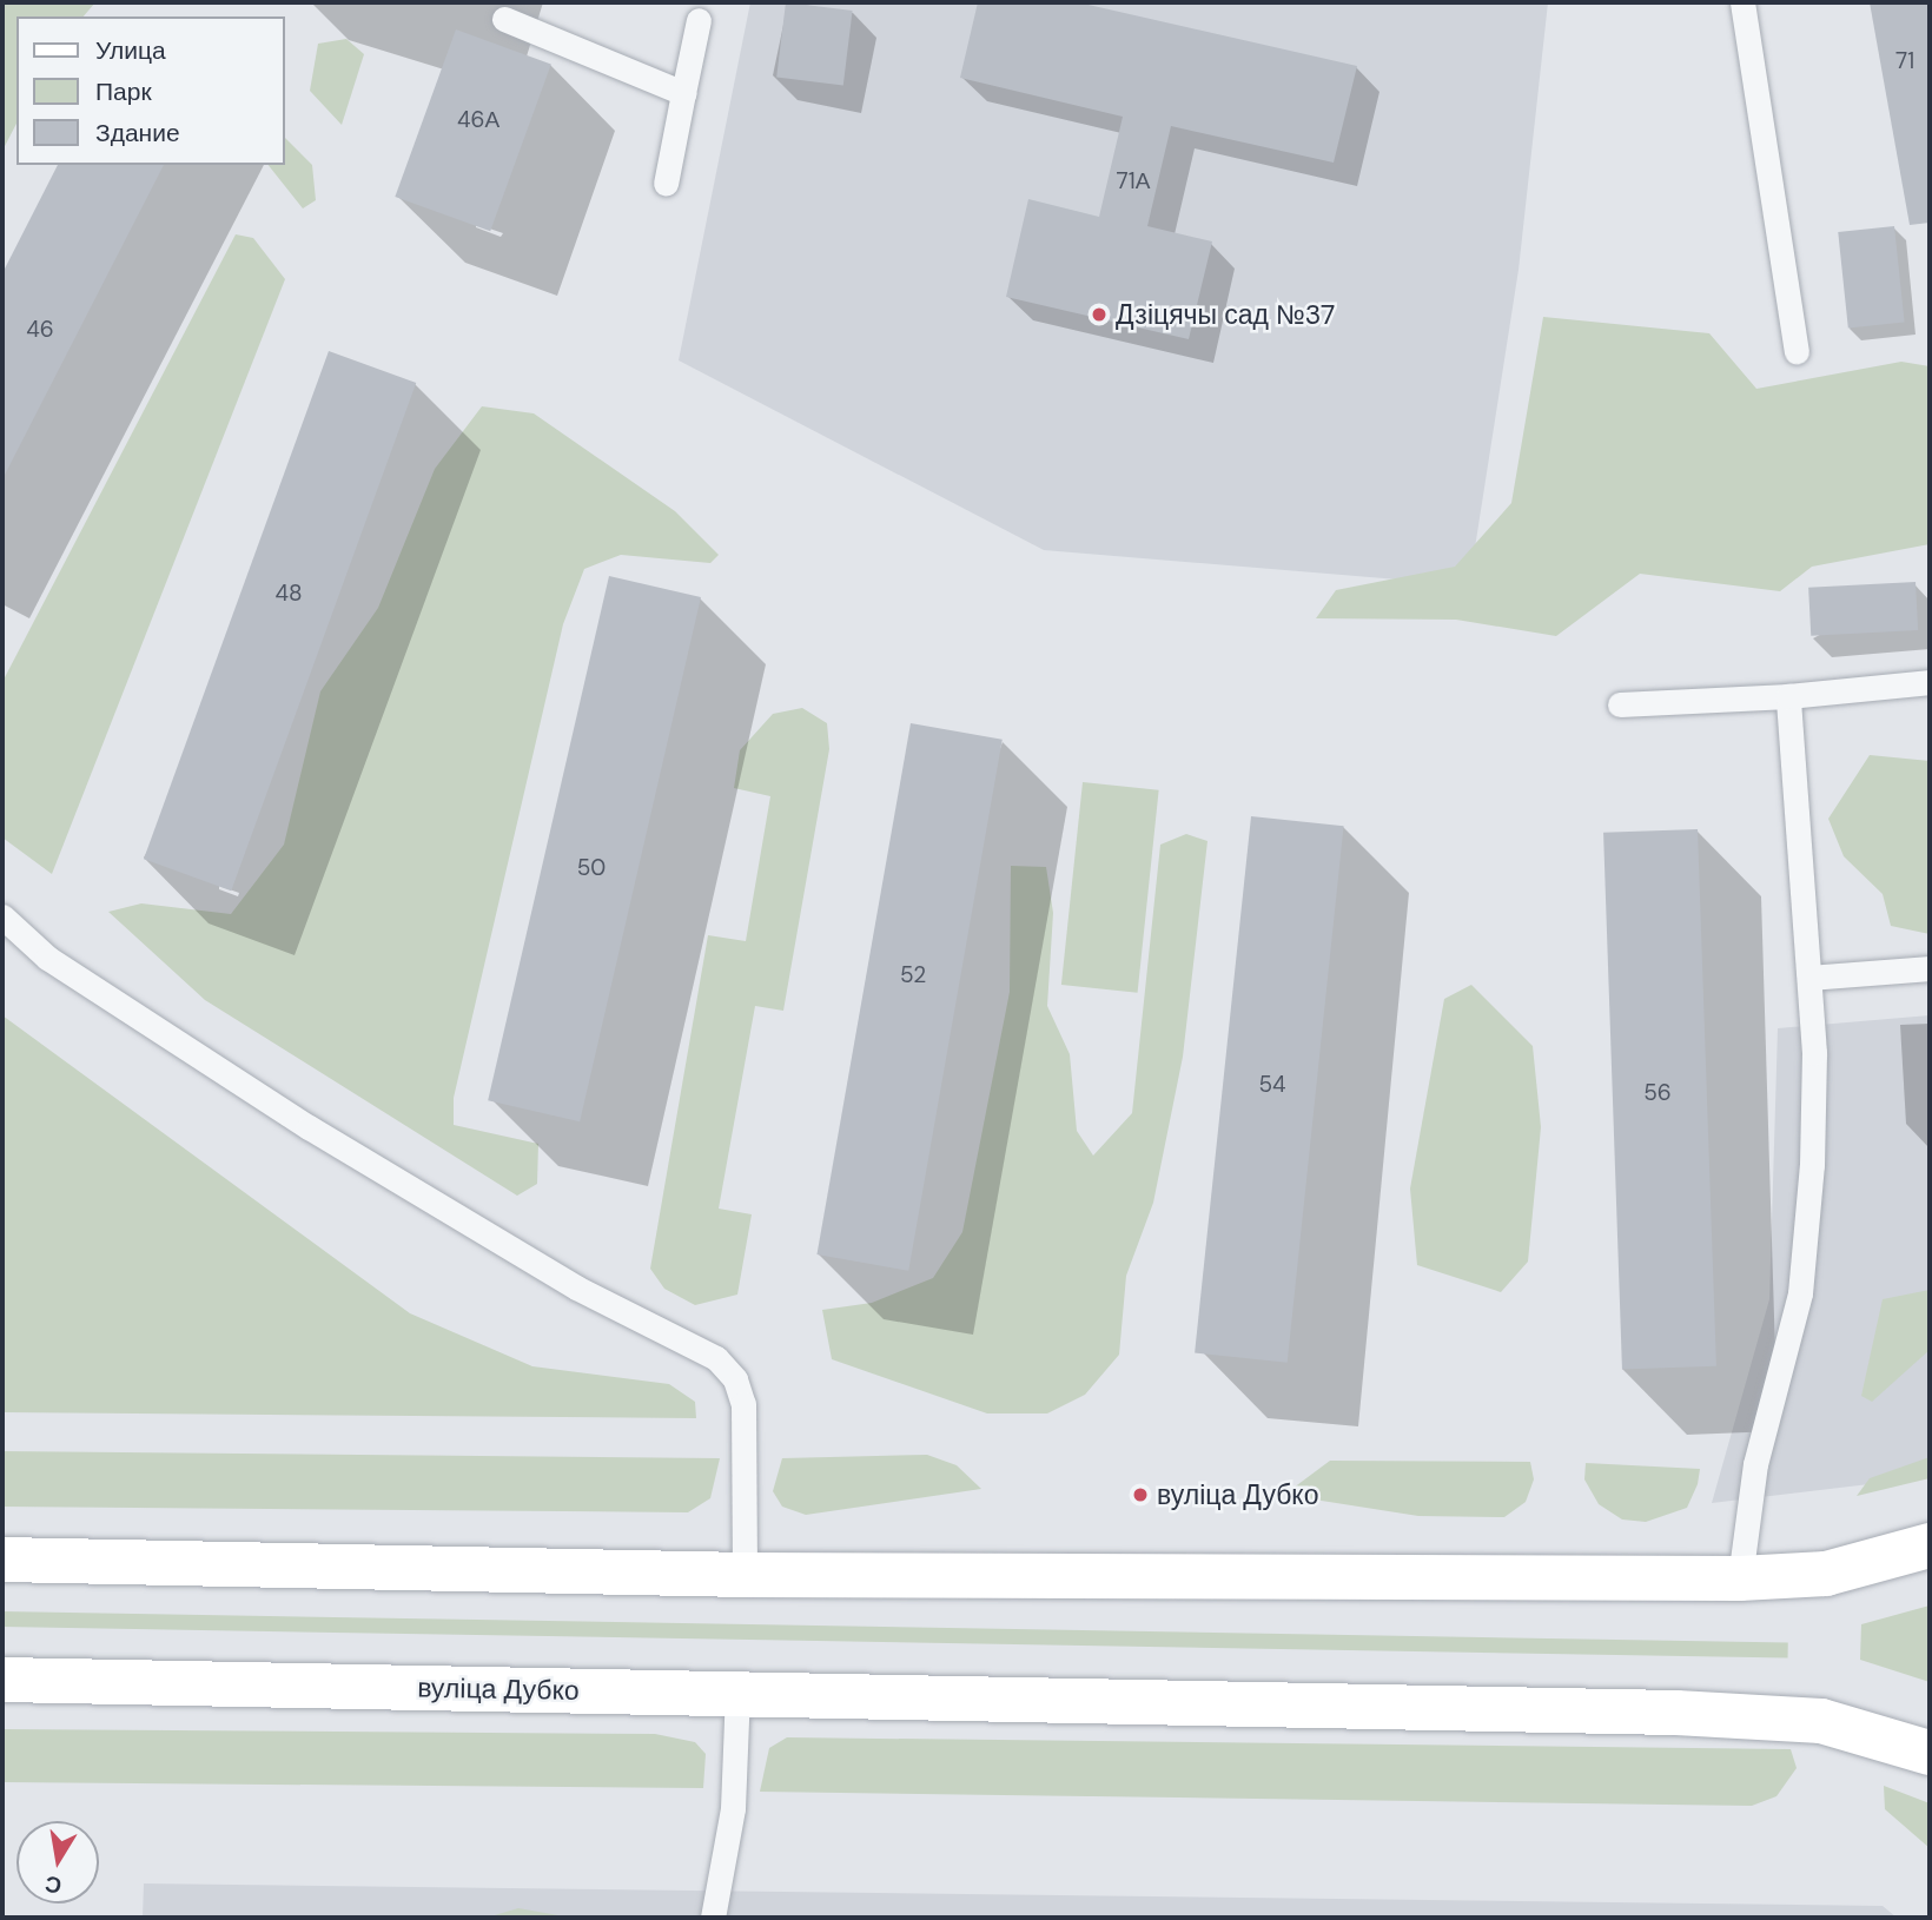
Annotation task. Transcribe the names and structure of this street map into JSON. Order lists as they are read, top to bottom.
{
  "streets": {
    "main road": ["вуліца Дубко"]
  },
  "places": ["Дзіцячы сад №37", "вуліца Дубко"],
  "house_numbers": [
    "71",
    "46А",
    "71А",
    "46",
    "48",
    "50",
    "52",
    "54",
    "56"
  ],
  "legend": ["Улица", "Парк", "Здание"],
  "north": "bottom"
}
